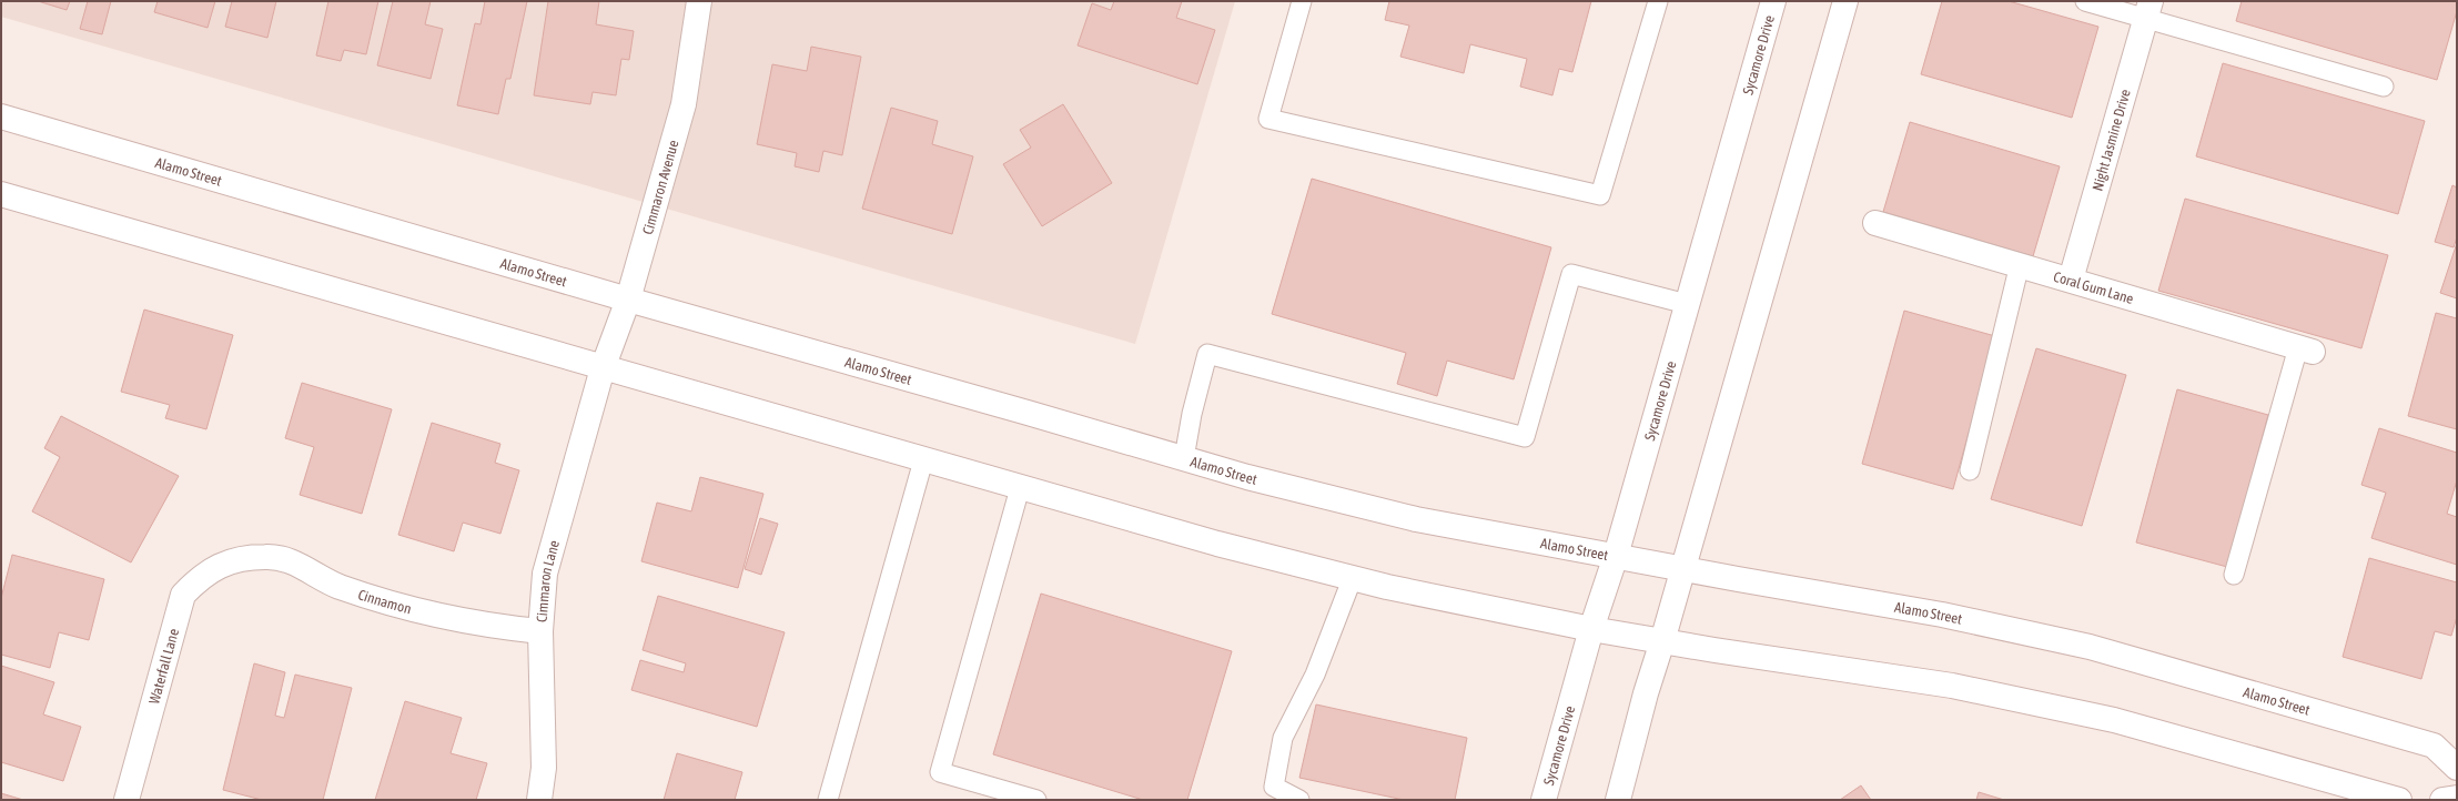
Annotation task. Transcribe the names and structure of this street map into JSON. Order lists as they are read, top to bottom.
{
  "streets": {
    "main road": [
      "Sycamore Drive",
      "Night Jasmine Drive",
      "Alamo Street",
      "Cimmaron Avenue",
      "Coral Gum Lane",
      "Cimmaron Lane",
      "Cinnamon",
      "Waterfall Lane"
    ]
  },
  "crossings": [
    ["Sycamore Drive", "Alamo Street"],
    ["Night Jasmine Drive", "Coral Gum Lane"],
    ["Alamo Street", "Cimmaron Avenue"],
    ["Cimmaron Avenue", "Cimmaron Lane"],
    ["Cimmaron Lane", "Cinnamon"],
    ["Cinnamon", "Waterfall Lane"]
  ]
}
